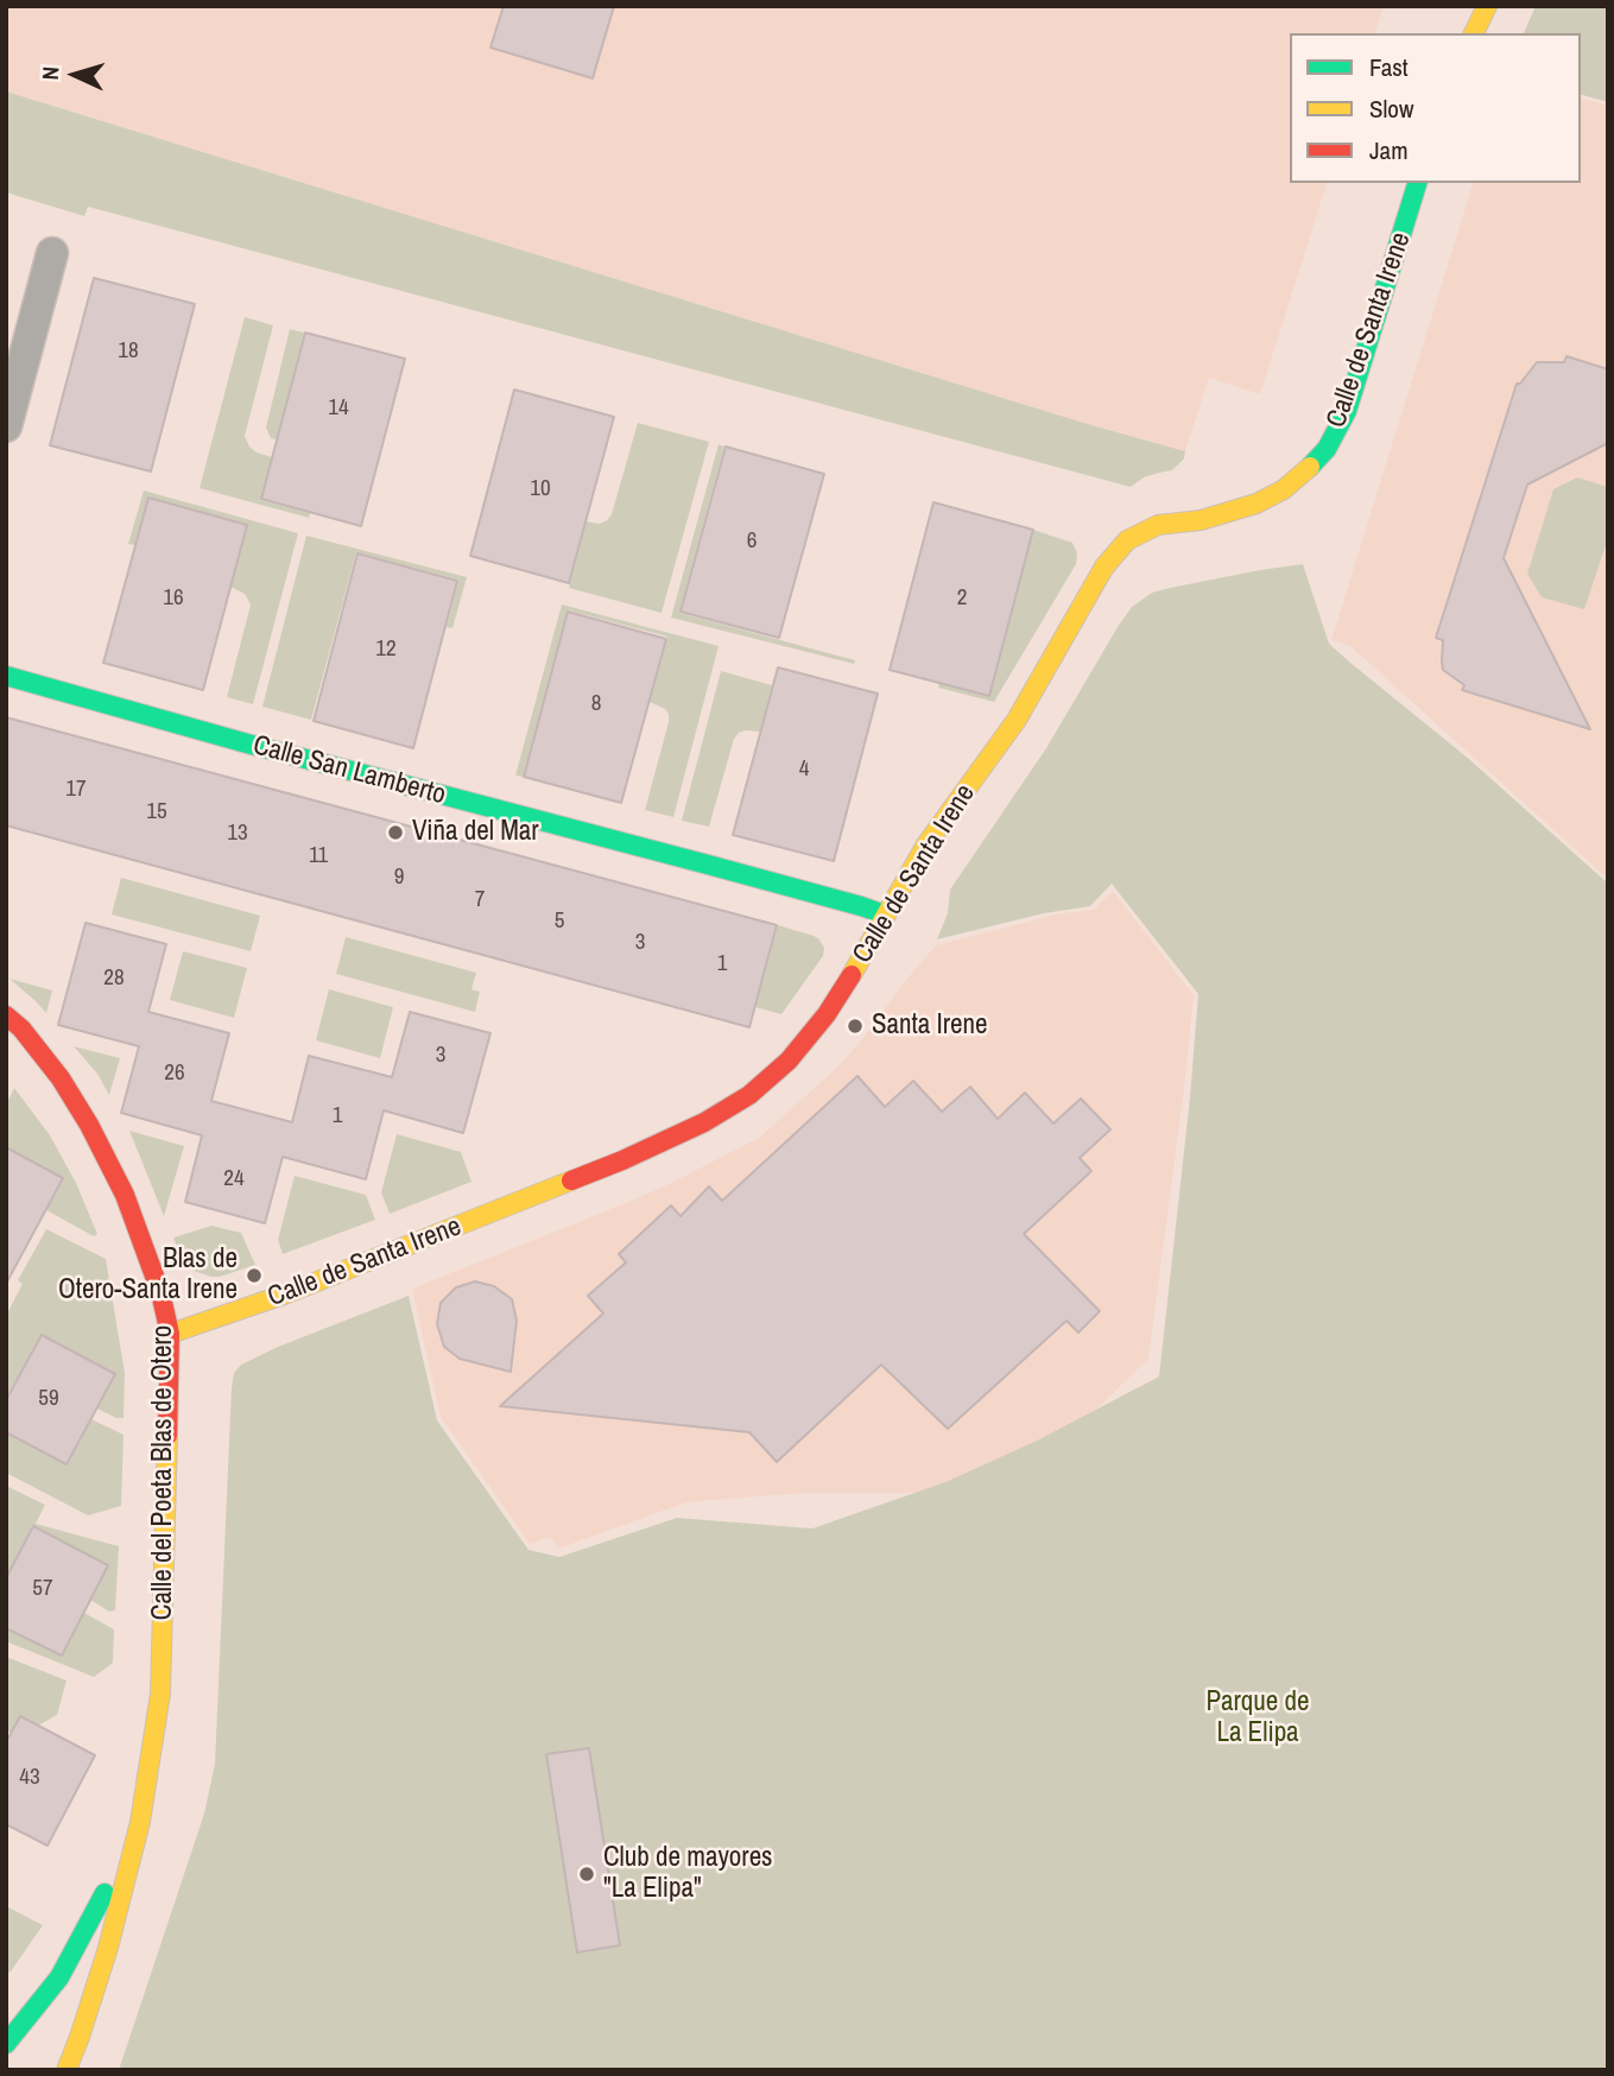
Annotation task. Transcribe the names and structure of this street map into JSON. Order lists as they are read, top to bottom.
{
  "streets": {
    "street": ["Calle de Santa Irene", "Calle San Lamberto", "Calle del Poeta Blas de Otero"]
  },
  "crossings": [
    ["Calle de Santa Irene", "Calle San Lamberto"],
    ["Calle de Santa Irene", "Calle del Poeta Blas de Otero"]
  ],
  "parks": ["Parque de La Elipa"],
  "places": [
    "Viña del Mar",
    "Santa Irene",
    "Blas de Otero-Santa Irene",
    "Club de mayores \"La Elipa\""
  ],
  "house_numbers": [
    "18",
    "14",
    "10",
    "6",
    "16",
    "2",
    "12",
    "8",
    "4",
    "17",
    "15",
    "13",
    "11",
    "9",
    "7",
    "5",
    "3",
    "1",
    "28",
    "3",
    "26",
    "1",
    "24",
    "59",
    "57",
    "43"
  ],
  "legend": ["Fast", "Slow", "Jam"],
  "north": "left"
}
